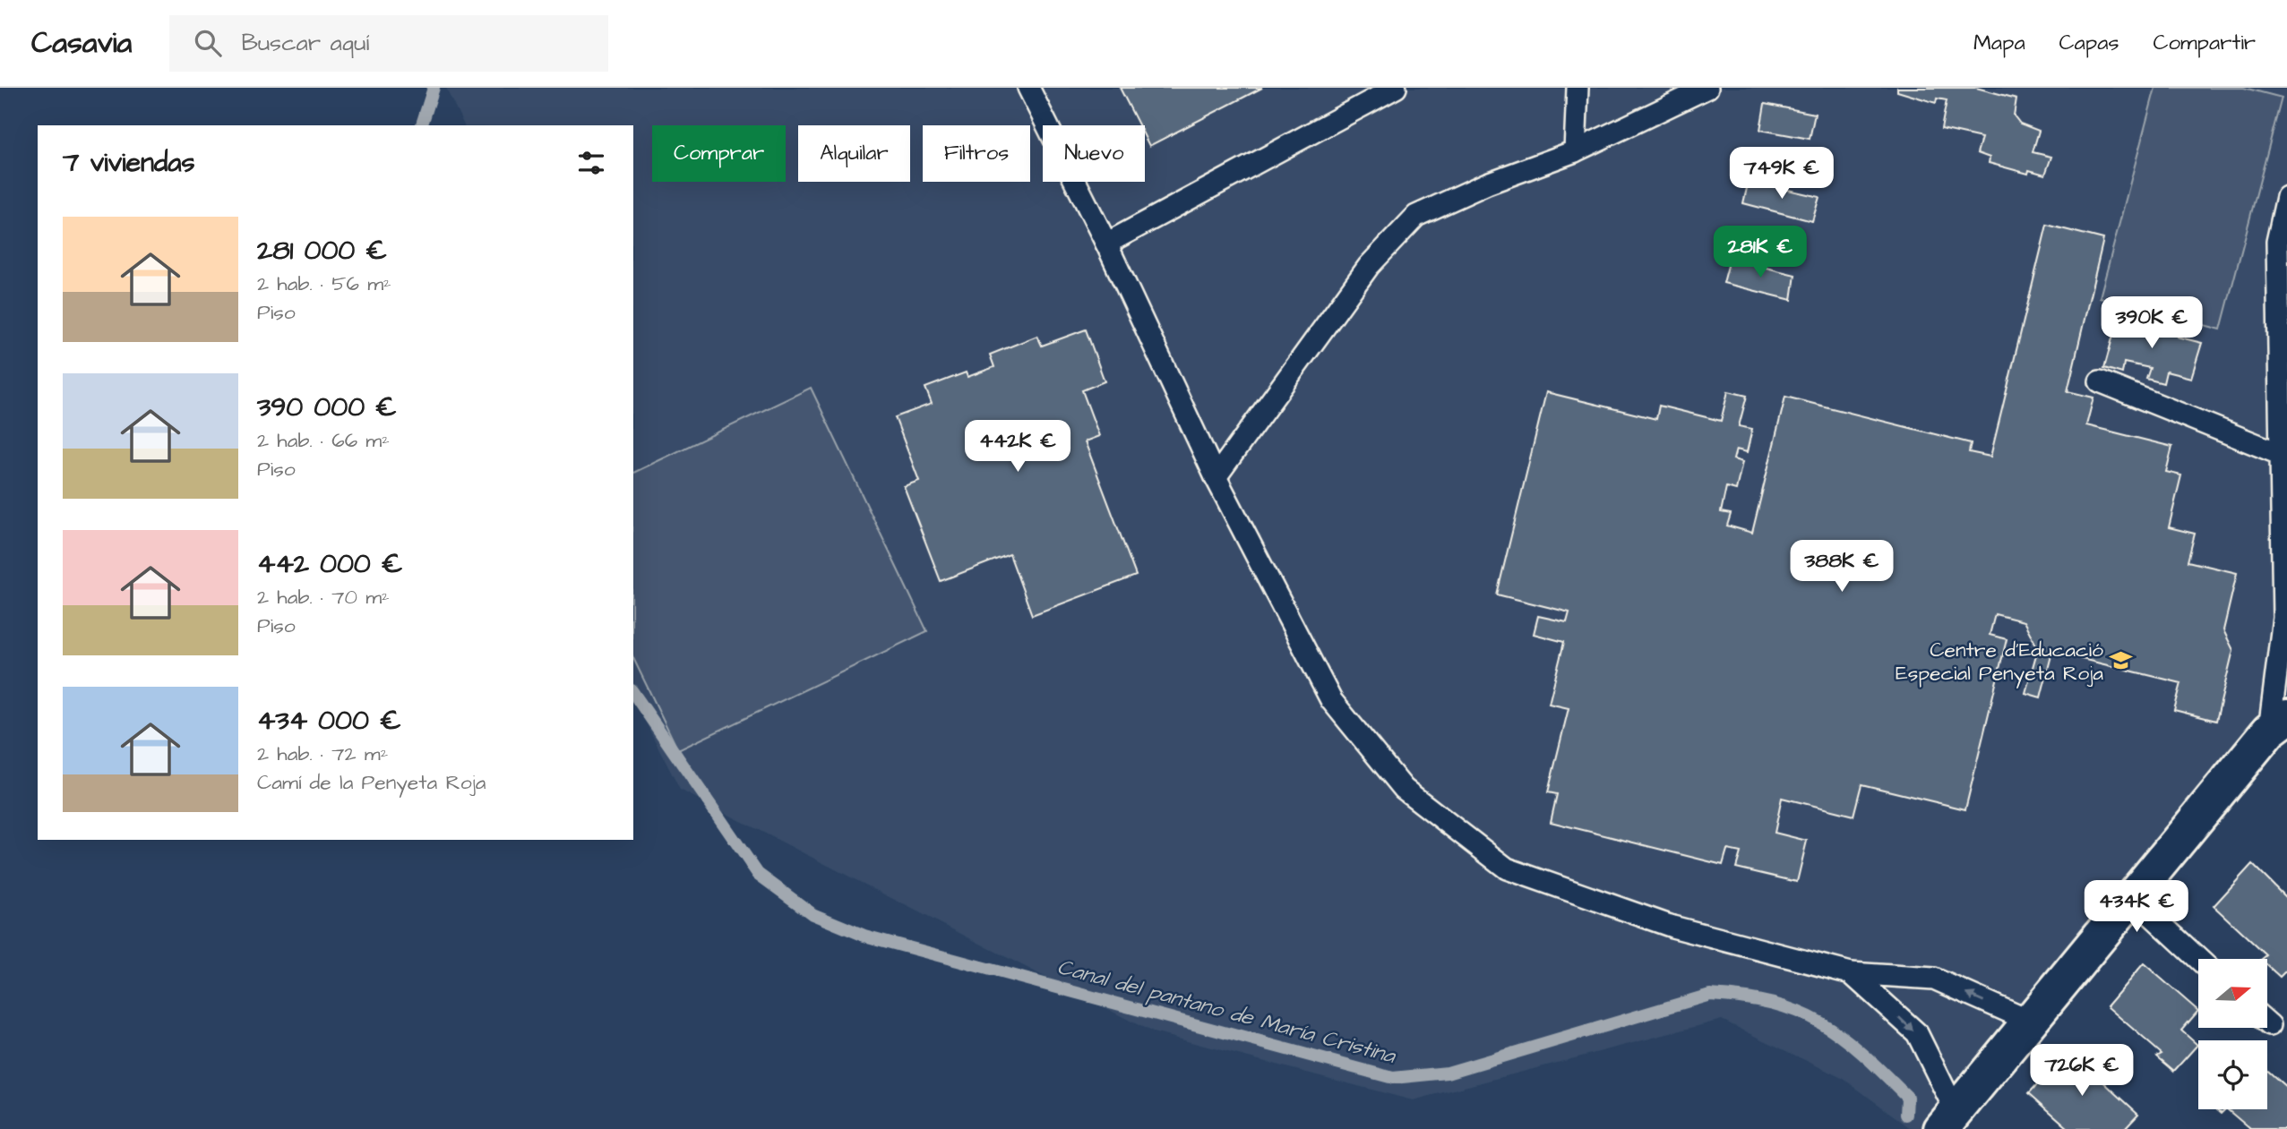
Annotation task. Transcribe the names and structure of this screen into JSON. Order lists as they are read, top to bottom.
{
  "water": ["Canal del pantano de María Cristina"],
  "places": {
    "school or university": ["Centre d'Educació Especial Penyeta Roja"]
  },
  "north": "right",
  "page": {
    "header": "Casavia",
    "search": "Buscar aquí",
    "nav": ["Mapa", "Capas", "Compartir"],
    "chip": [
      "Comprar",
      "Alquilar",
      "Filtros",
      "Nuevo"
    ],
    "heading": "7 viviendas",
    "price": [
      "749K €",
      "281K €",
      "390K €",
      "442K €",
      "388K €",
      "434K €",
      "726K €"
    ],
    "list": [
      {
        "name": "281 000 €",
        "note": "2 hab. · 56 m² · Piso"
      },
      {
        "name": "390 000 €",
        "note": "2 hab. · 66 m² · Piso"
      },
      {
        "name": "442 000 €",
        "note": "2 hab. · 70 m² · Piso"
      },
      {
        "name": "434 000 €",
        "note": "2 hab. · 72 m² · Camí de la Penyeta Roja"
      }
    ]
  }
}
